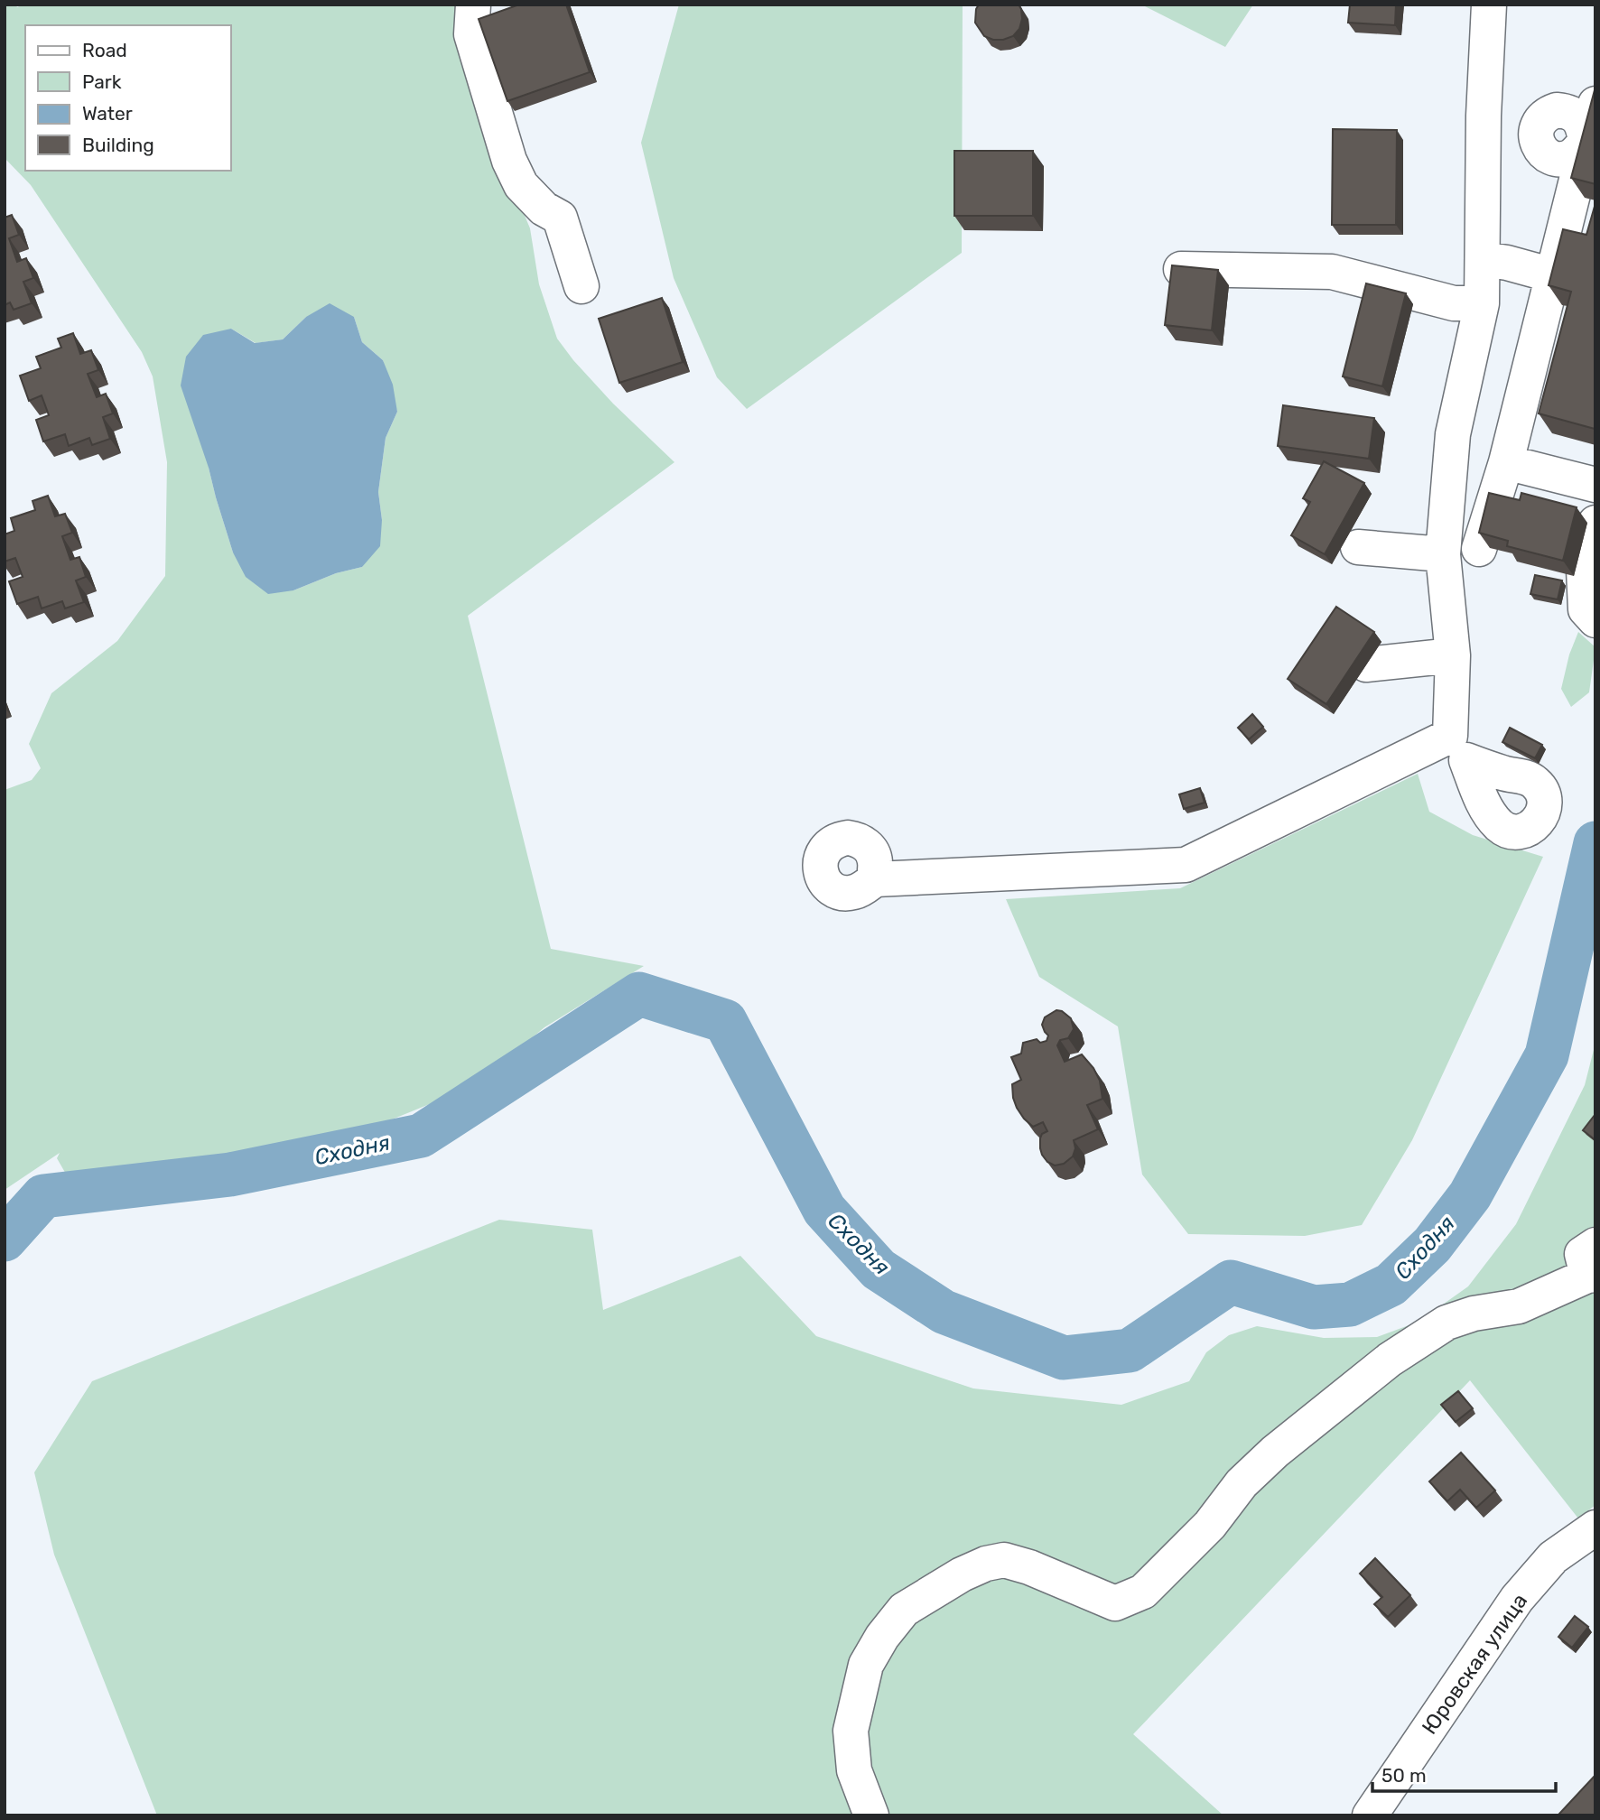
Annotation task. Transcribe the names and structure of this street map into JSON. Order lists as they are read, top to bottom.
{
  "streets": {
    "street": ["Юровская улица"]
  },
  "water": ["Сходня"],
  "legend": [
    "Road",
    "Park",
    "Water",
    "Building"
  ],
  "scale_bar": "50 m"
}
